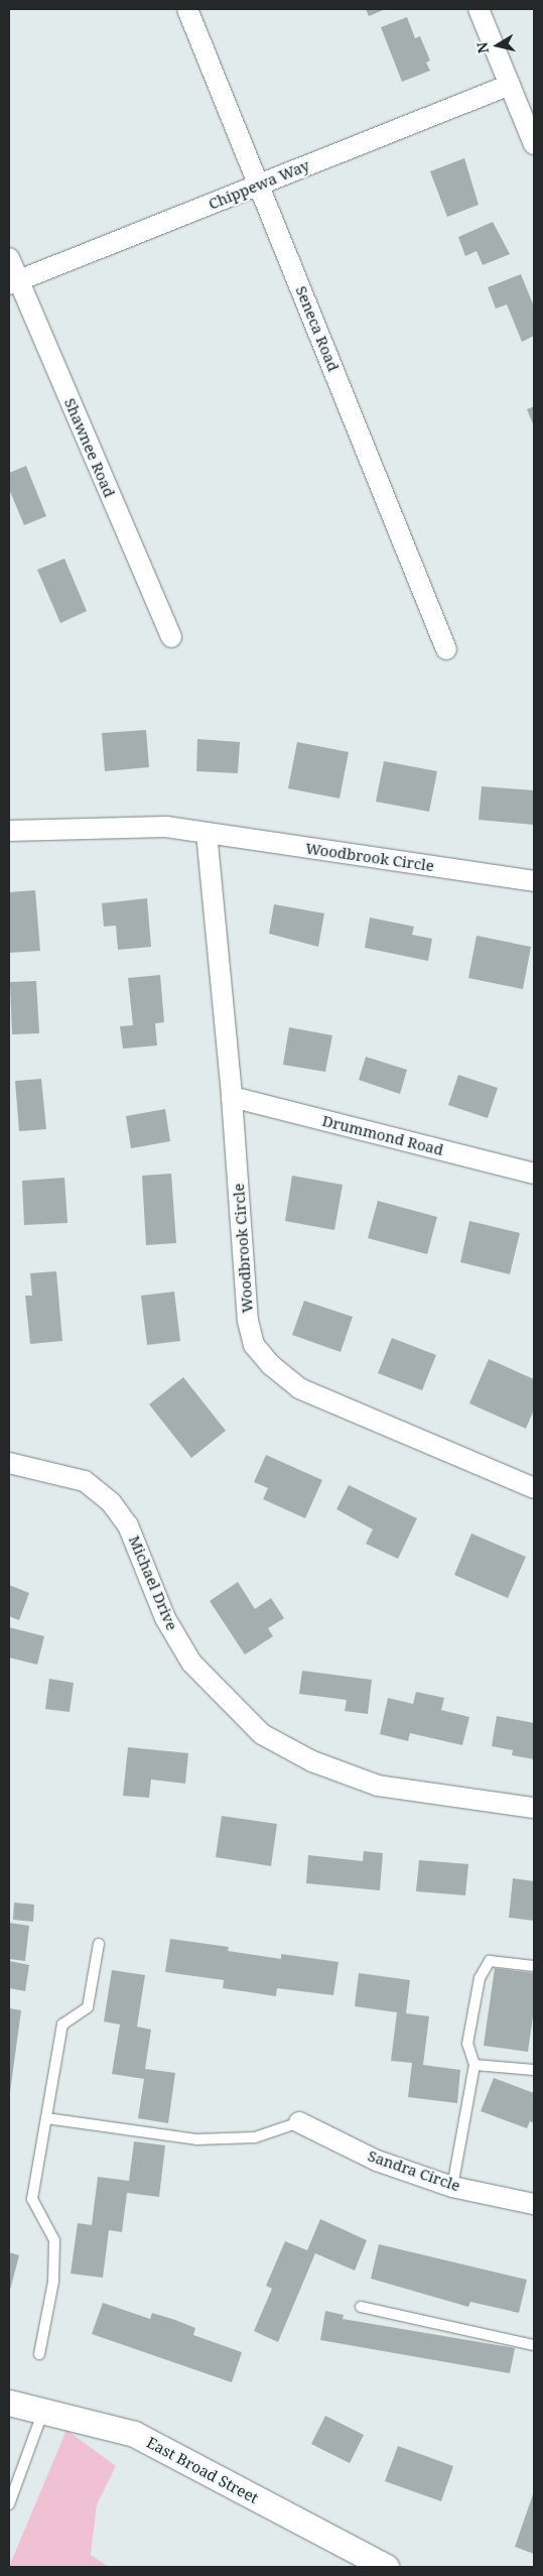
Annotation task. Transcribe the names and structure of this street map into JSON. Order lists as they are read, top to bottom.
{
  "streets": {
    "street": [
      "Chippewa Way",
      "Seneca Road",
      "Shawnee Road",
      "Woodbrook Circle",
      "Drummond Road",
      "Michael Drive",
      "Sandra Circle",
      "East Broad Street"
    ]
  },
  "crossings": [
    ["Chippewa Way", "Seneca Road"],
    ["Chippewa Way", "Shawnee Road"],
    ["Woodbrook Circle", "Drummond Road"]
  ],
  "north": "left"
}
